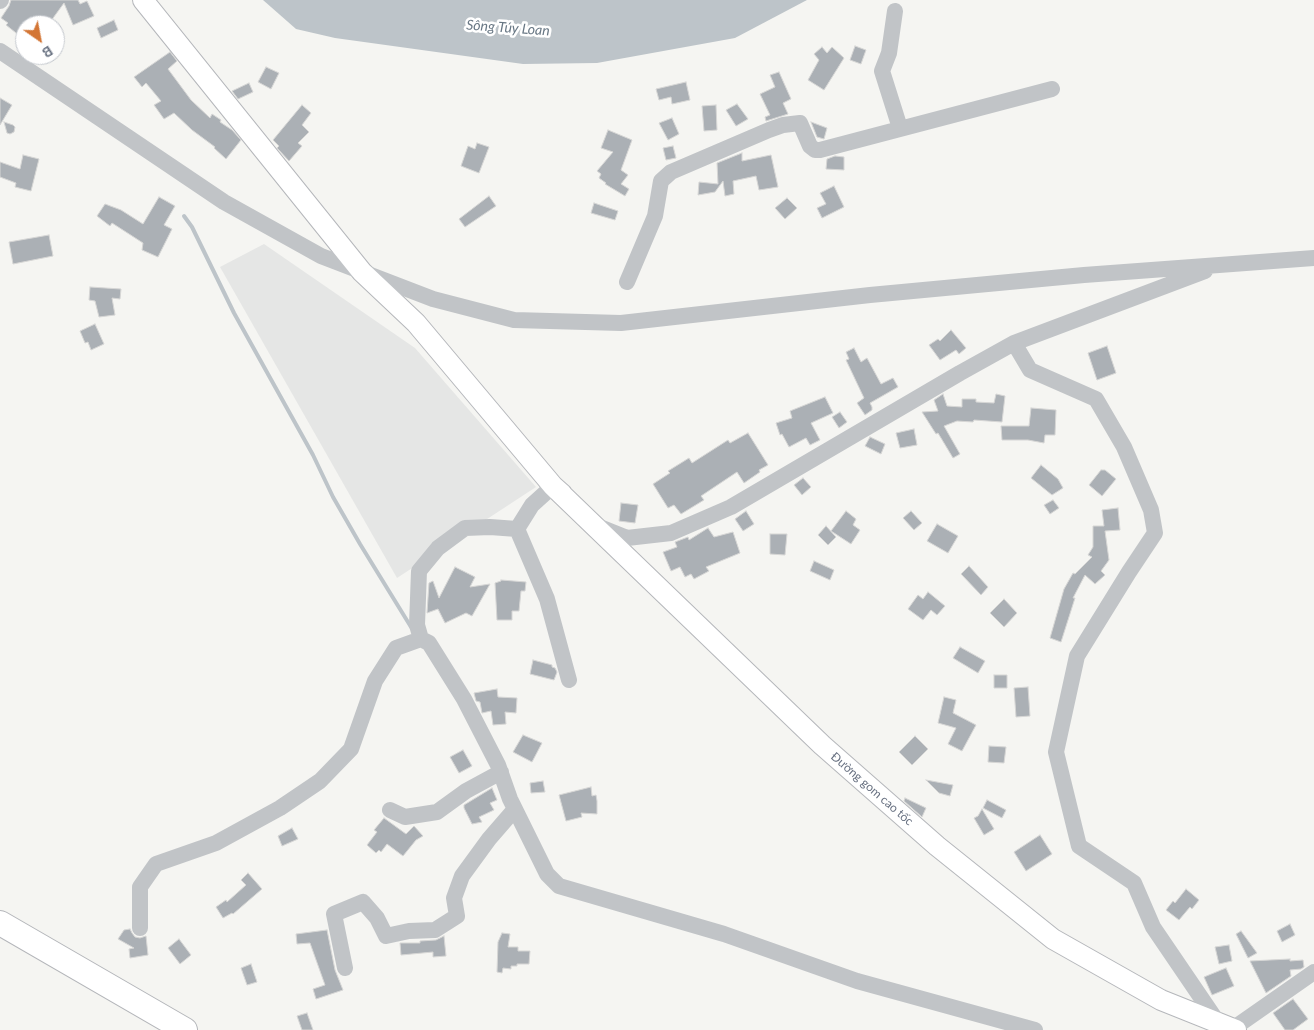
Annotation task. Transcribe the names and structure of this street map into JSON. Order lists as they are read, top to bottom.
{
  "streets": {
    "main road": ["Đường gom cao tốc"]
  },
  "water": ["Sông Túy Loan"],
  "north": "bottom right"
}
